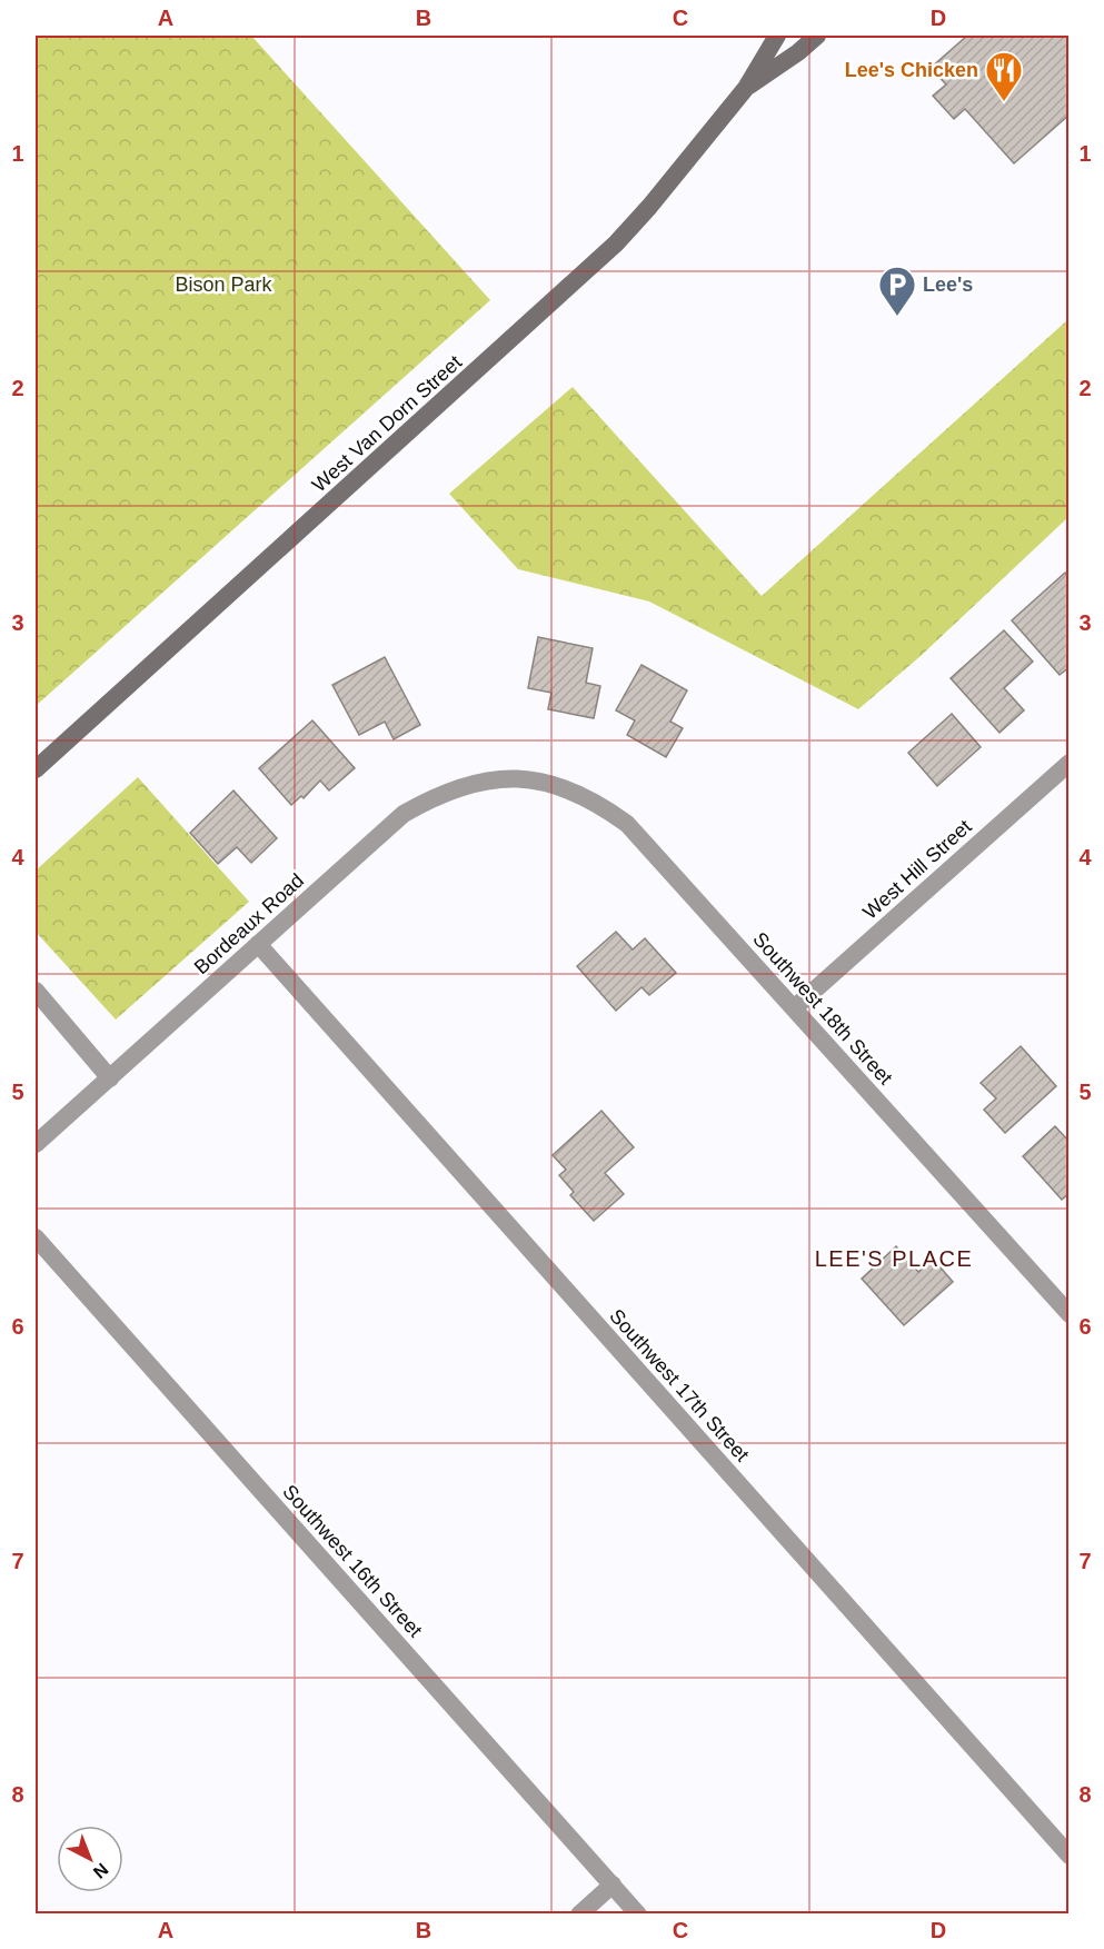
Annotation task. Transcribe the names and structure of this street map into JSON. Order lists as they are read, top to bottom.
{
  "streets": {
    "main road": ["West Van Dorn Street"],
    "street": [
      "West Hill Street",
      "Bordeaux Road",
      "Southwest 18th Street",
      "Southwest 17th Street",
      "Southwest 16th Street"
    ]
  },
  "crossings": [
    ["West Hill Street", "Southwest 18th Street"],
    ["Bordeaux Road", "Southwest 18th Street"],
    ["Bordeaux Road", "Southwest 17th Street"]
  ],
  "districts": ["LEE'S PLACE"],
  "parks": ["Bison Park"],
  "places": {
    "restaurant": ["Lee's Chicken"],
    "parking": ["Lee's"]
  },
  "north": "bottom right",
  "grid": {
    "columns": [
      "A",
      "B",
      "C",
      "D"
    ],
    "rows": [
      "1",
      "2",
      "3",
      "4",
      "5",
      "6",
      "7",
      "8"
    ]
  }
}
